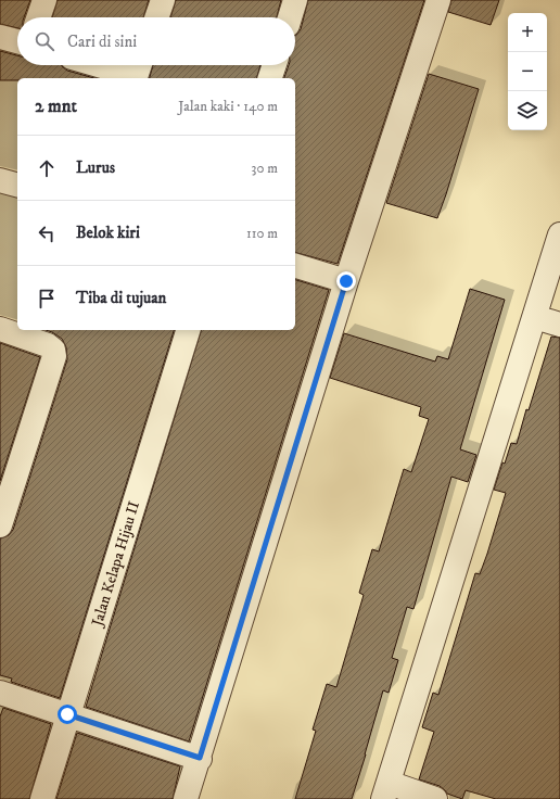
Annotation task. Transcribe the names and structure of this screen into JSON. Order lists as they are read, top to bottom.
{
  "streets": {
    "street": ["Jalan Kelapa Hijau II"]
  },
  "page": {
    "map_buttons": ["+", "−"],
    "search": "Cari di sini",
    "heading": ["2 mnt", "Jalan kaki · 140 m"],
    "list": [
      ["Lurus", "30 m"],
      ["Belok kiri", "110 m"],
      "Tiba di tujuan"
    ]
  }
}
